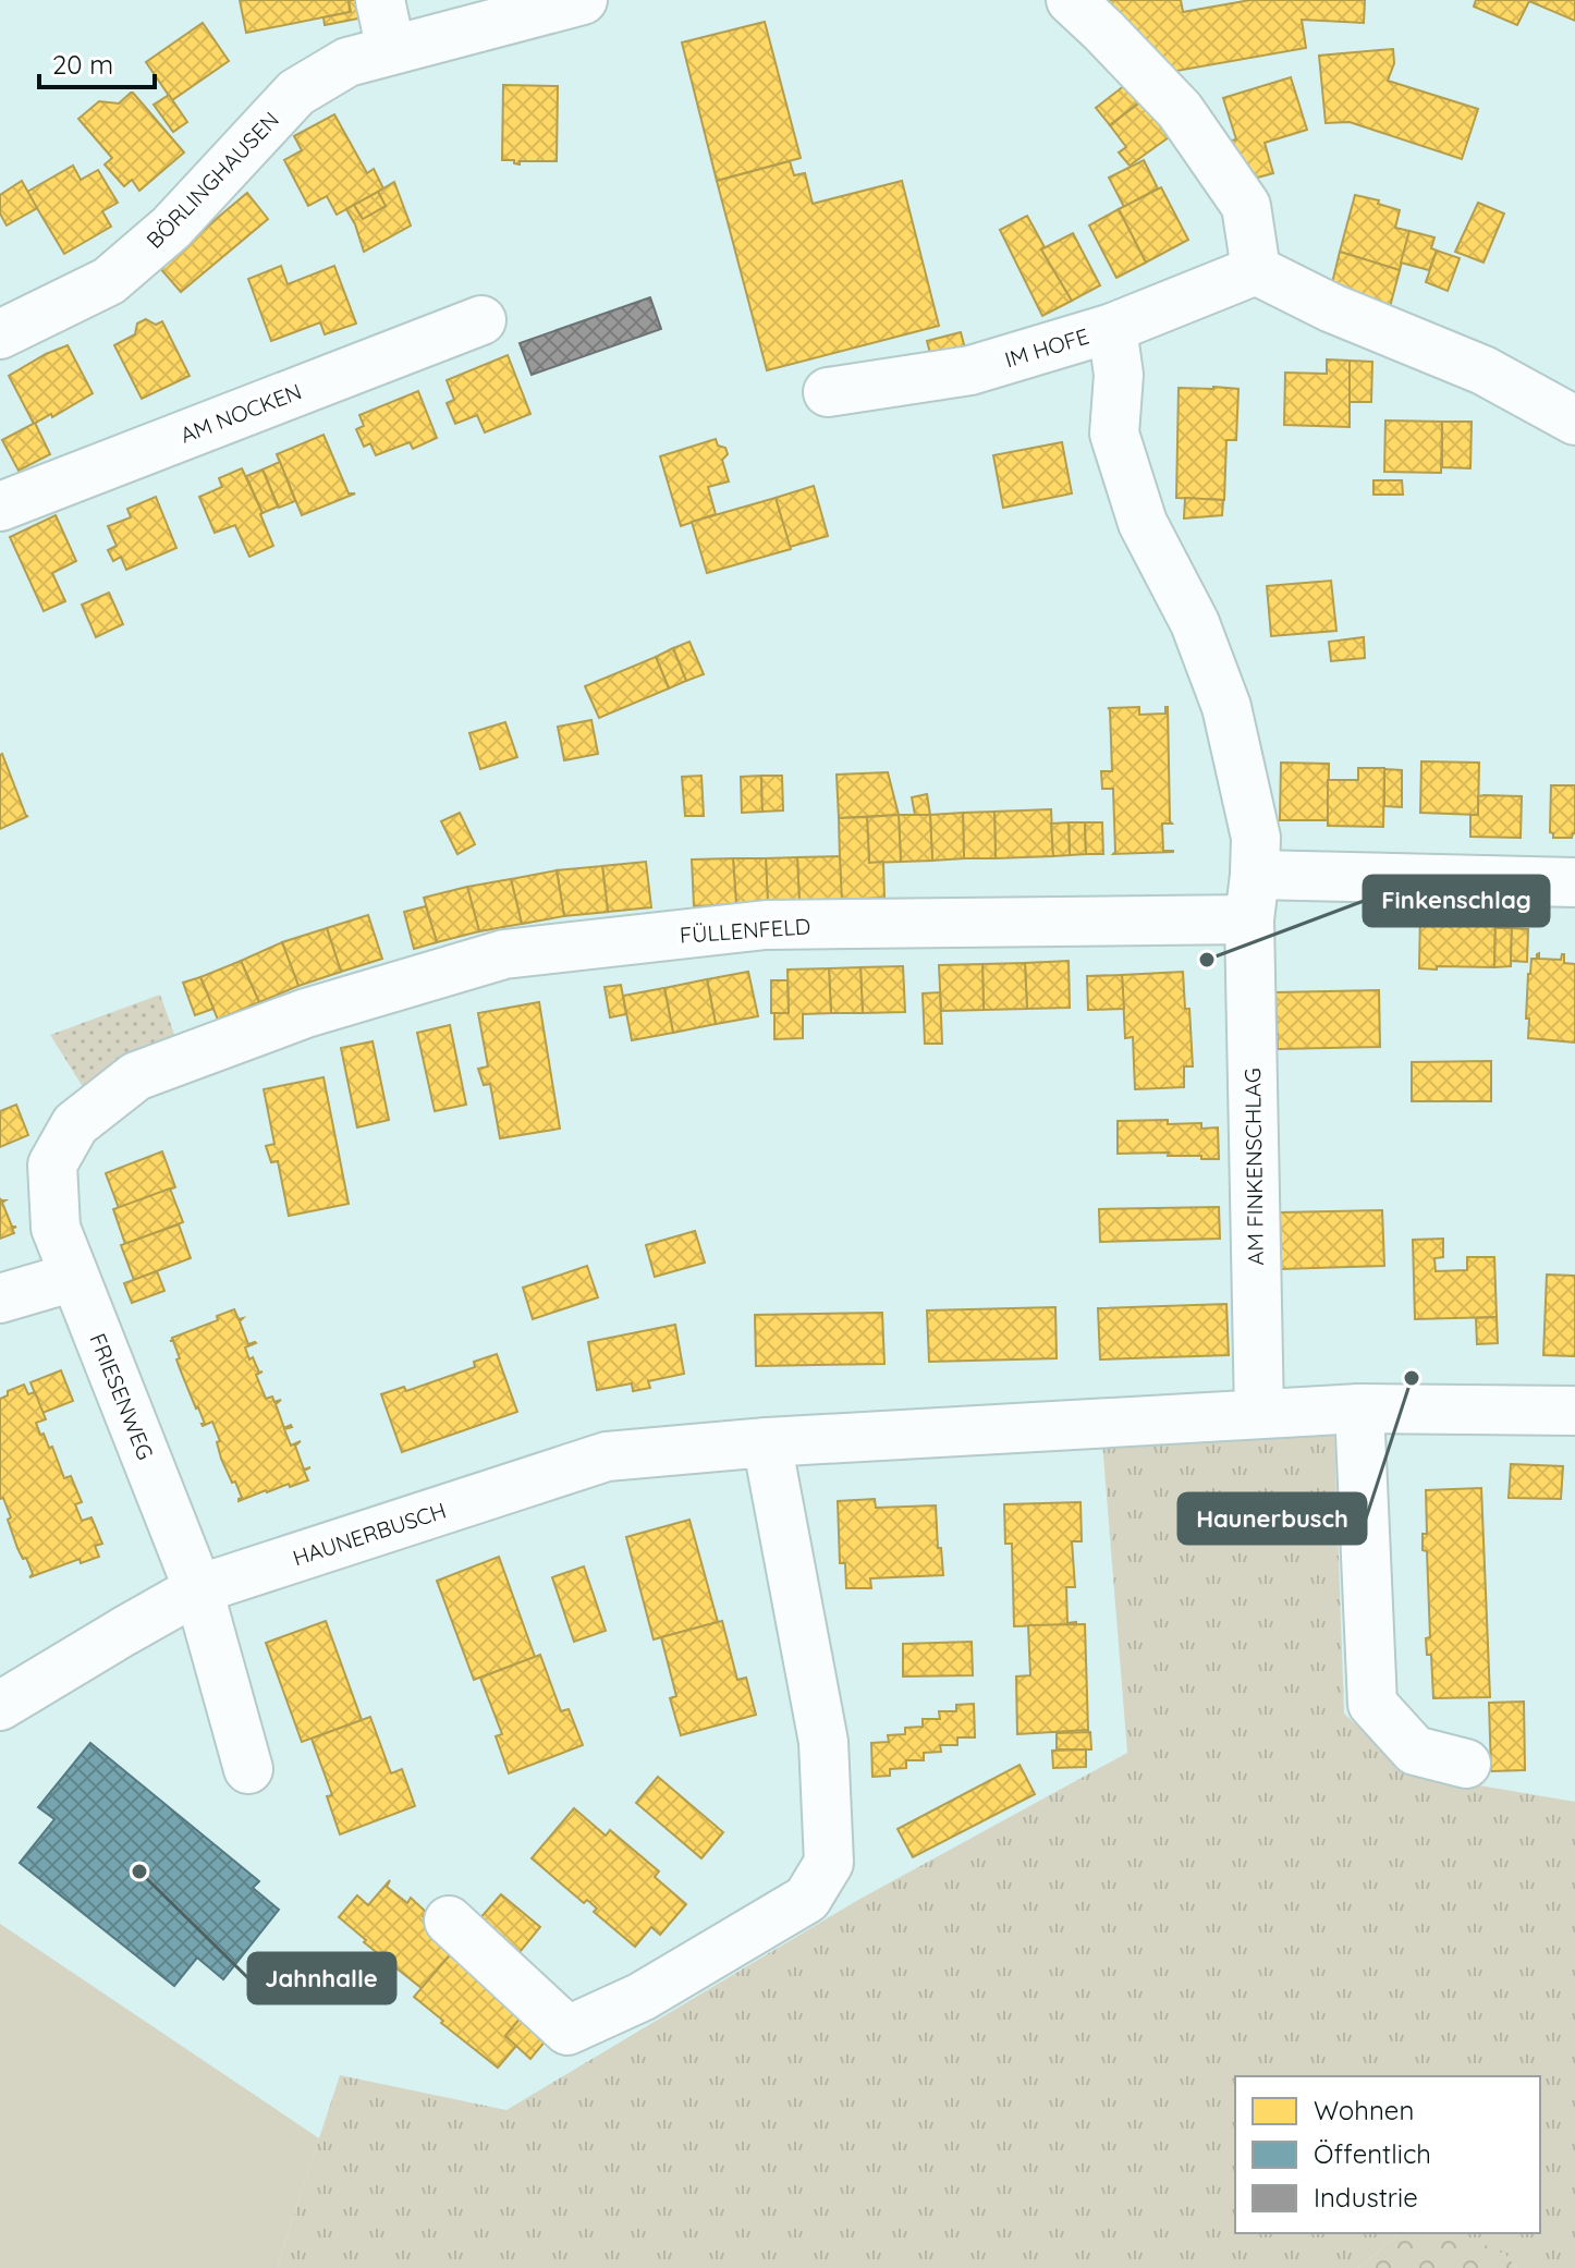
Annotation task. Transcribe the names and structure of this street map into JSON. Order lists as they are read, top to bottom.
{
  "streets": {
    "street": [
      "BÖRLINGHAUSEN",
      "IM HOFE",
      "AM NOCKEN",
      "FÜLLENFELD",
      "AM FINKENSCHLAG",
      "FRIESENWEG",
      "HAUNERBUSCH"
    ]
  },
  "crossings": [
    ["IM HOFE", "AM FINKENSCHLAG"],
    ["FÜLLENFELD", "AM FINKENSCHLAG"],
    ["FÜLLENFELD", "FRIESENWEG"],
    ["AM FINKENSCHLAG", "HAUNERBUSCH"],
    ["FRIESENWEG", "HAUNERBUSCH"]
  ],
  "places": ["Finkenschlag", "Haunerbusch", "Jahnhalle"],
  "legend": ["Wohnen", "Öffentlich", "Industrie"],
  "scale_bar": "20 m"
}
